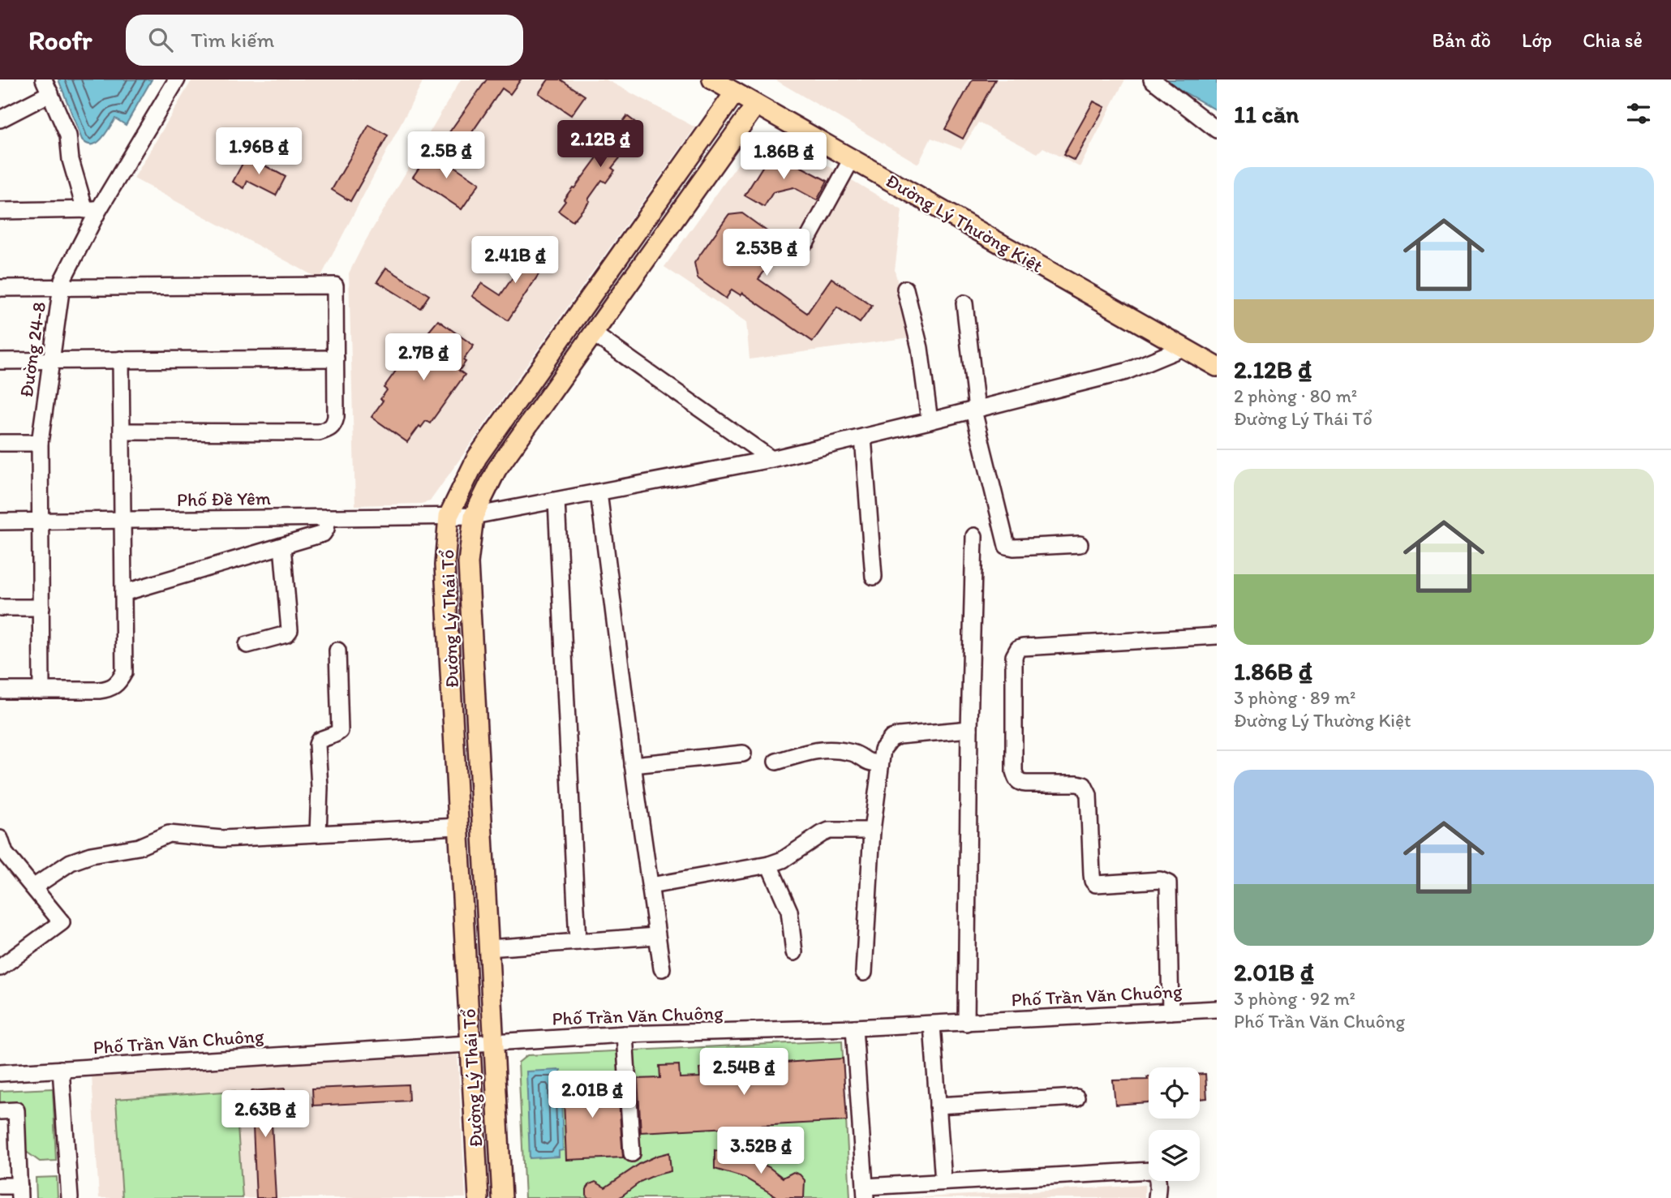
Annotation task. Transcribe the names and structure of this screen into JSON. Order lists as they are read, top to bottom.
{
  "streets": {
    "main road": ["Đường Lý Thường Kiệt", "Đường Lý Thái Tổ"],
    "street": ["Đường 24-8", "Phố Đề Yêm", "Phố Trần Văn Chuông"]
  },
  "crossings": [
    ["Đường Lý Thường Kiệt", "Phố Đề Yêm"],
    ["Đường Lý Thường Kiệt", "Đường Lý Thái Tổ"],
    ["Đường 24-8", "Phố Đề Yêm"],
    ["Phố Đề Yêm", "Đường Lý Thái Tổ"],
    ["Đường Lý Thái Tổ", "Phố Trần Văn Chuông"]
  ],
  "page": {
    "header": "Roofr",
    "search": "Tìm kiếm",
    "nav": ["Bản đồ", "Lớp", "Chia sẻ"],
    "heading": "11 căn",
    "price": [
      "2.12B ₫",
      "1.96B ₫",
      "2.5B ₫",
      "1.86B ₫",
      "2.53B ₫",
      "2.41B ₫",
      "2.7B ₫",
      "2.54B ₫",
      "2.01B ₫",
      "2.63B ₫",
      "3.52B ₫"
    ],
    "list": [
      {
        "name": "2.12B ₫",
        "note": "2 phòng · 80 m² · Đường Lý Thái Tổ"
      },
      {
        "name": "1.86B ₫",
        "note": "3 phòng · 89 m² · Đường Lý Thường Kiệt"
      },
      {
        "name": "2.01B ₫",
        "note": "3 phòng · 92 m² · Phố Trần Văn Chuông"
      }
    ]
  }
}
